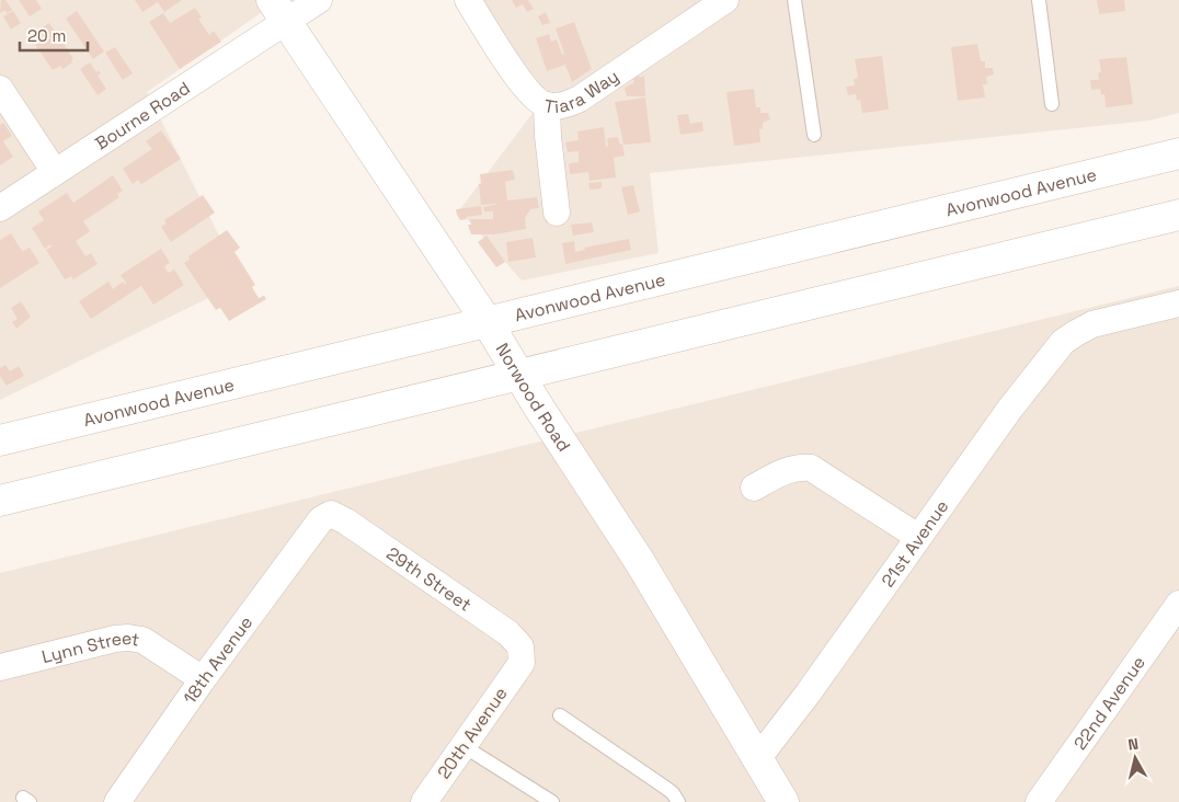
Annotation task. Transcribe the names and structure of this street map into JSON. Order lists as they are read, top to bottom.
{
  "streets": {
    "main road": ["Avonwood Avenue", "Norwood Road"],
    "street": [
      "Tiara Way",
      "Bourne Road",
      "21st Avenue",
      "29th Street",
      "Lynn Street",
      "18th Avenue",
      "22nd Avenue",
      "20th Avenue"
    ]
  },
  "crossings": [
    ["Bourne Road", "Norwood Road"],
    ["Avonwood Avenue", "Norwood Road"],
    ["Norwood Road", "21st Avenue"],
    ["29th Street", "18th Avenue"],
    ["29th Street", "20th Avenue"],
    ["Lynn Street", "18th Avenue"]
  ],
  "scale_bar": "20 m",
  "north": "top"
}
